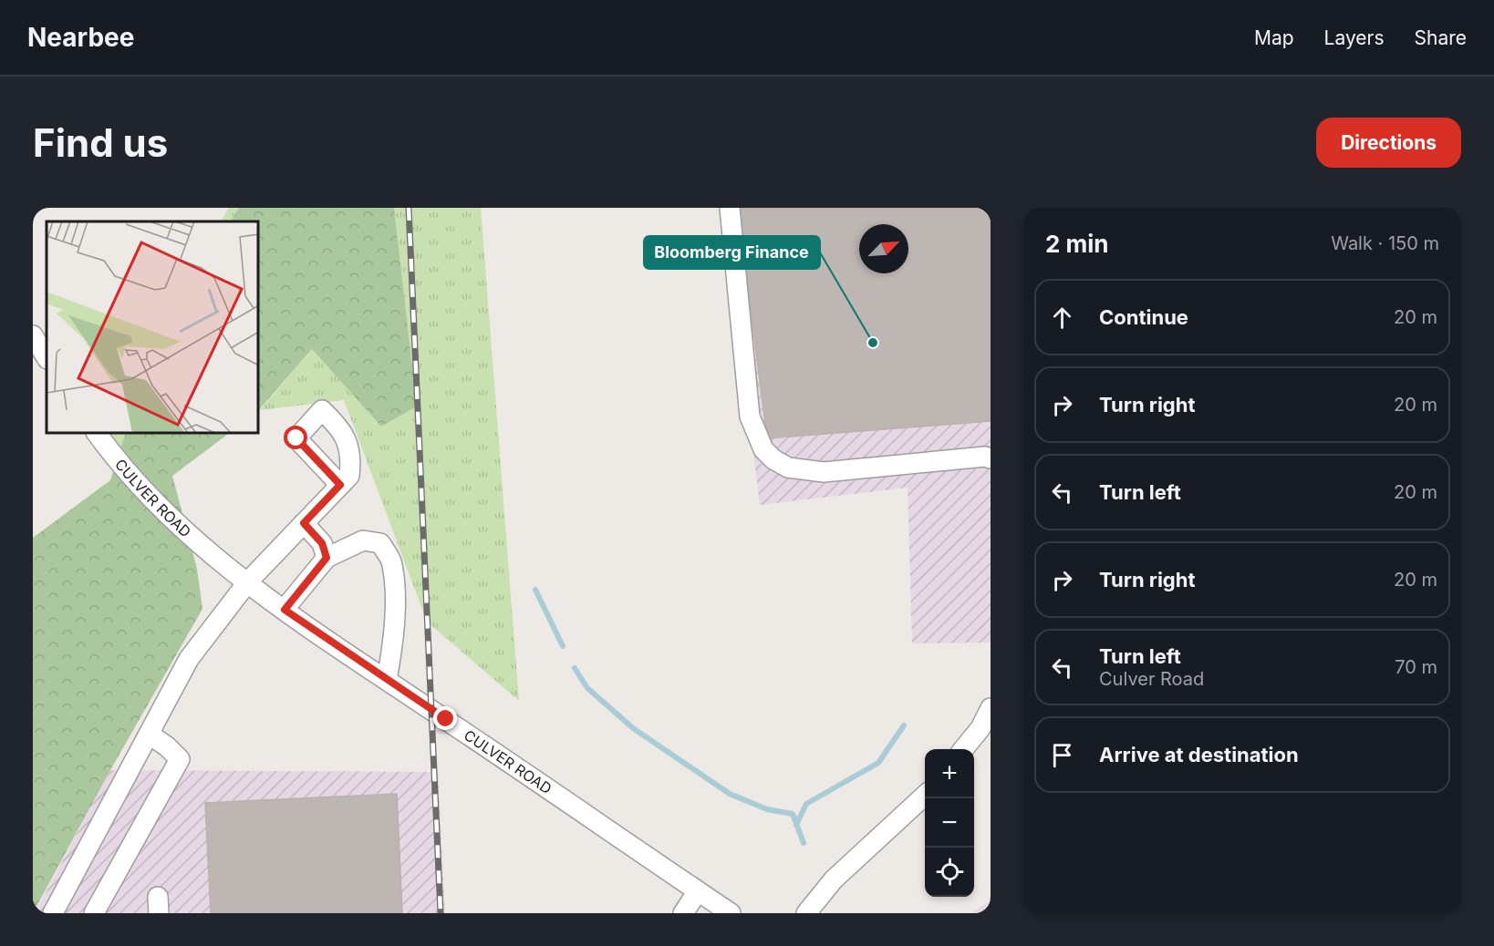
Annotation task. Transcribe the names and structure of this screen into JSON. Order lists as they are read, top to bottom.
{
  "streets": {
    "street": ["CULVER ROAD"]
  },
  "places": ["Bloomberg Finance"],
  "north": "top right",
  "page": {
    "header": "Nearbee",
    "nav": ["Map", "Layers", "Share"],
    "buttons": "Directions",
    "title": "Find us",
    "heading": ["2 min", "Walk · 150 m"],
    "list": [
      ["Continue", "20 m"],
      ["Turn right", "20 m"],
      ["Turn left", "20 m"],
      ["Turn right", "20 m"],
      ["Turn left", "Culver Road", "70 m"],
      "Arrive at destination"
    ],
    "map_buttons": ["+", "−"]
  }
}
